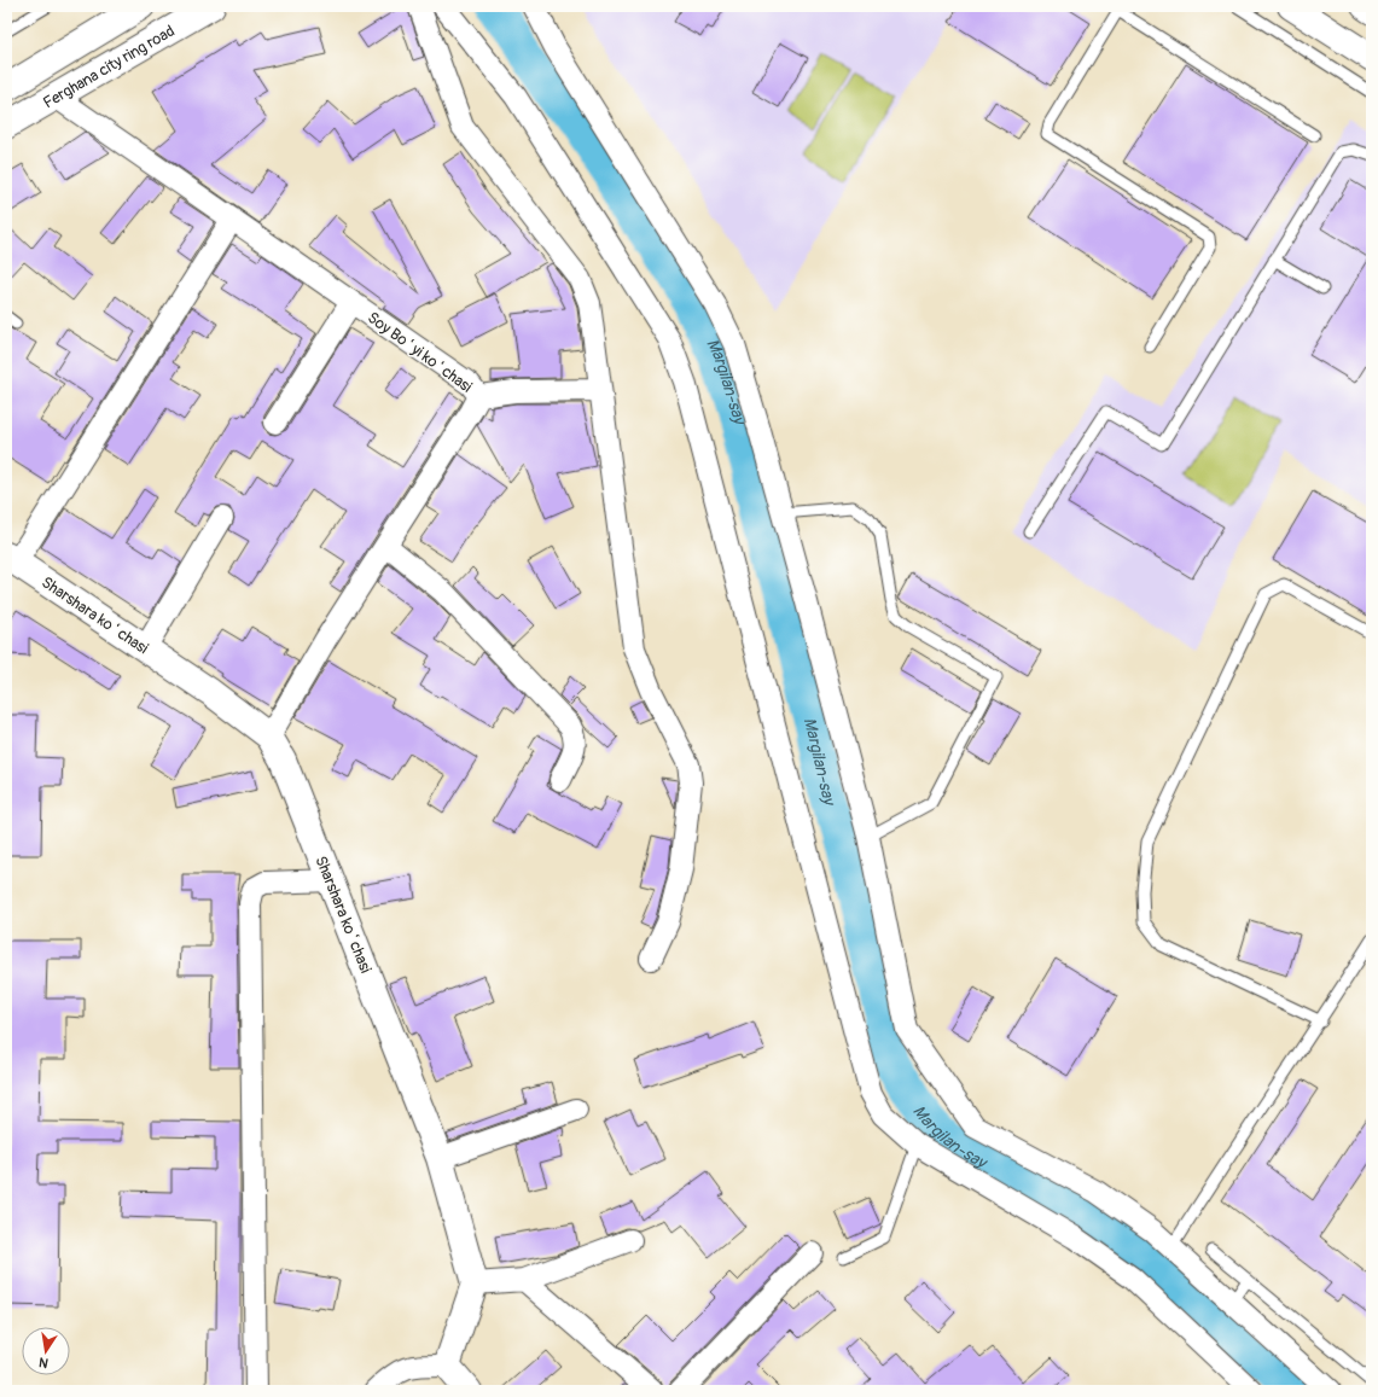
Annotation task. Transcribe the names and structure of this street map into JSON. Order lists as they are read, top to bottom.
{
  "streets": {
    "main road": ["Ferghana city ring road", "Sharshara koʻchasi"],
    "street": ["Soy Boʻyi koʻchasi"]
  },
  "crossings": [
    ["Ferghana city ring road", "Soy Boʻyi koʻchasi"],
    ["Soy Boʻyi koʻchasi", "Sharshara koʻchasi"]
  ],
  "water": ["Margilan-say"],
  "north": "bottom"
}
